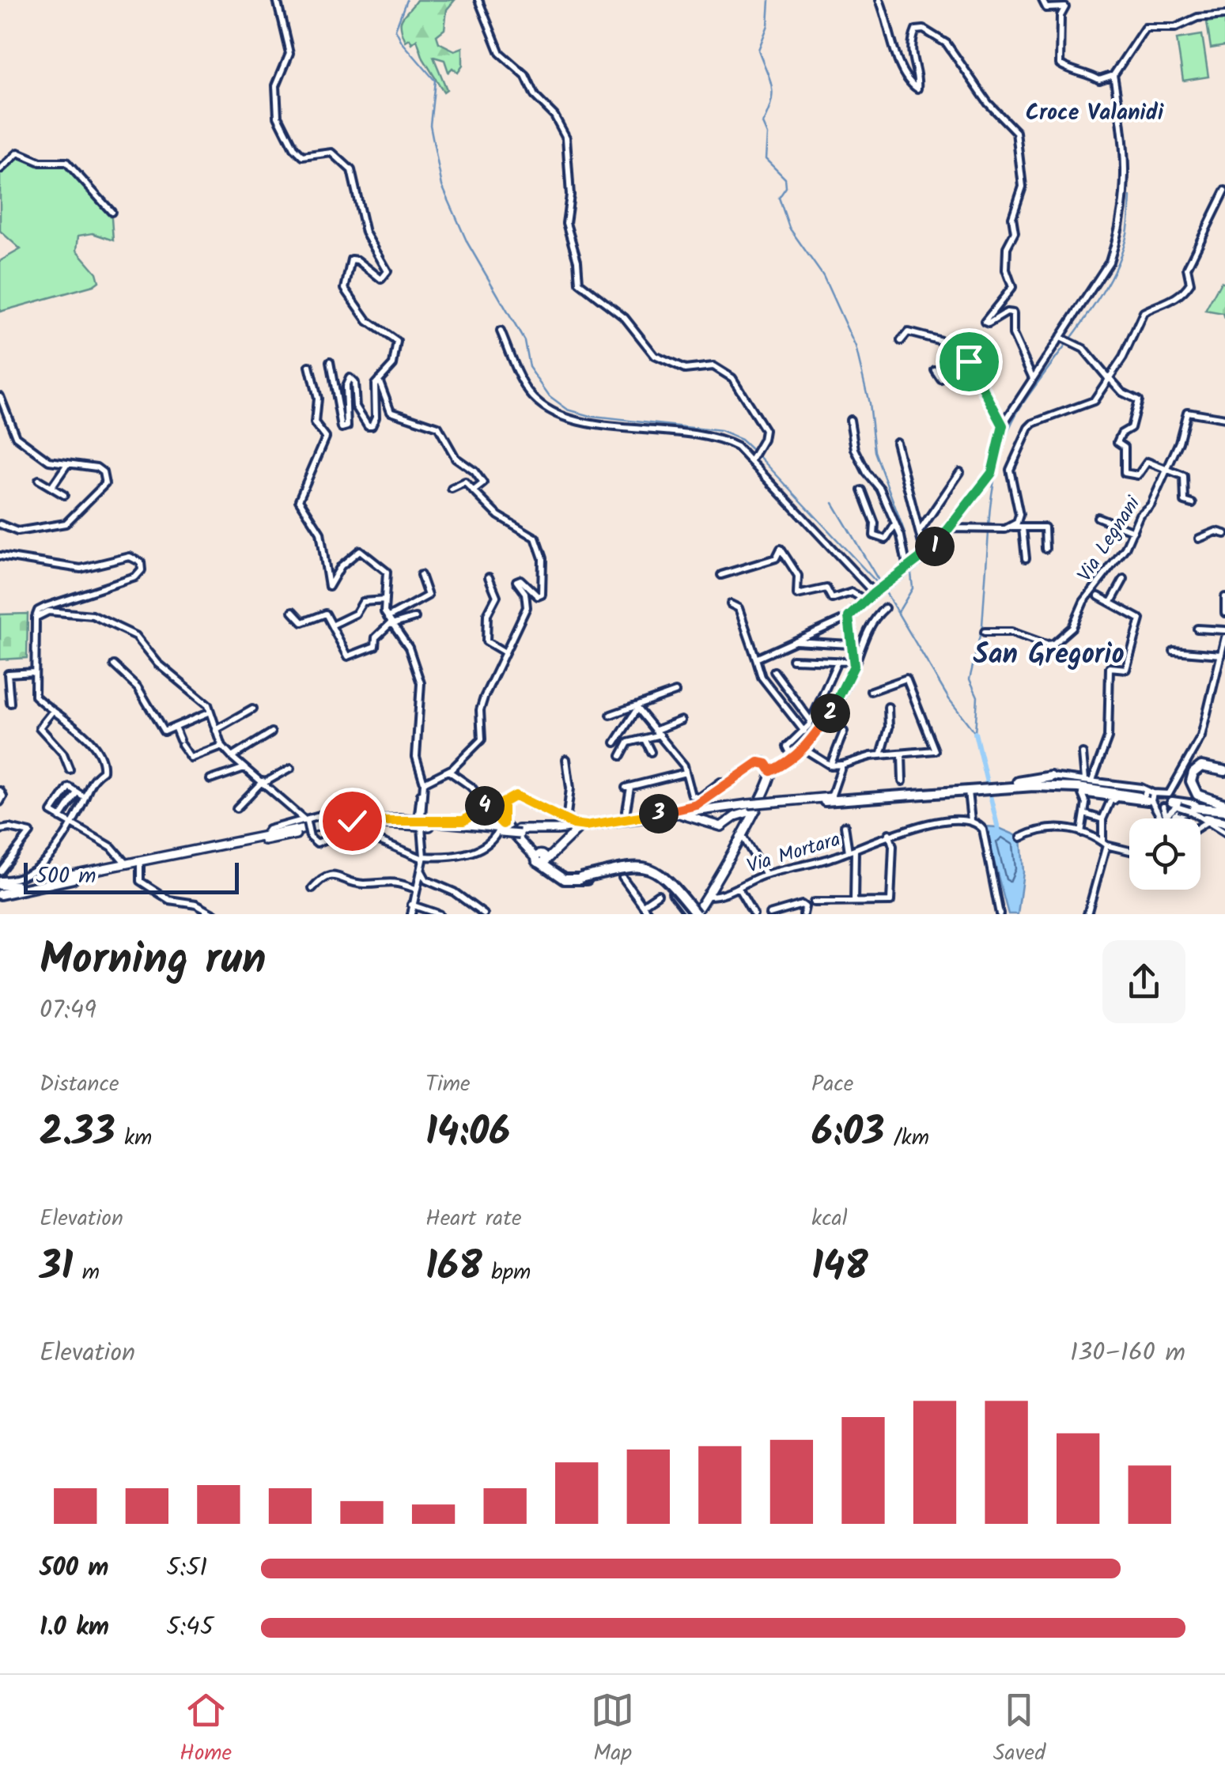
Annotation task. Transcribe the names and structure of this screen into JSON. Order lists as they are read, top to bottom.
{
  "streets": {
    "street": ["Via Legnani", "Via Mortara"]
  },
  "districts": ["Croce Valanidi", "San Gregorio"],
  "scale_bar": "500 m",
  "page": {
    "pins": [
      "1",
      "2",
      "4",
      "3"
    ],
    "scale": "500 m",
    "heading": ["Morning run", "07:49"],
    "stats": [
      ["Distance", "2.33 km"],
      ["Time", "14:06"],
      ["Pace", "6:03 /km"],
      ["Elevation", "31 m"],
      ["Heart rate", "168 bpm"],
      ["kcal", "148"]
    ],
    "chart": ["Elevation", "130–160 m"],
    "list": [
      {
        "name": "500 m",
        "note": "5:51"
      },
      {
        "name": "1.0 km",
        "note": "5:45"
      }
    ],
    "tabs": ["Home", "Map", "Saved"]
  }
}
